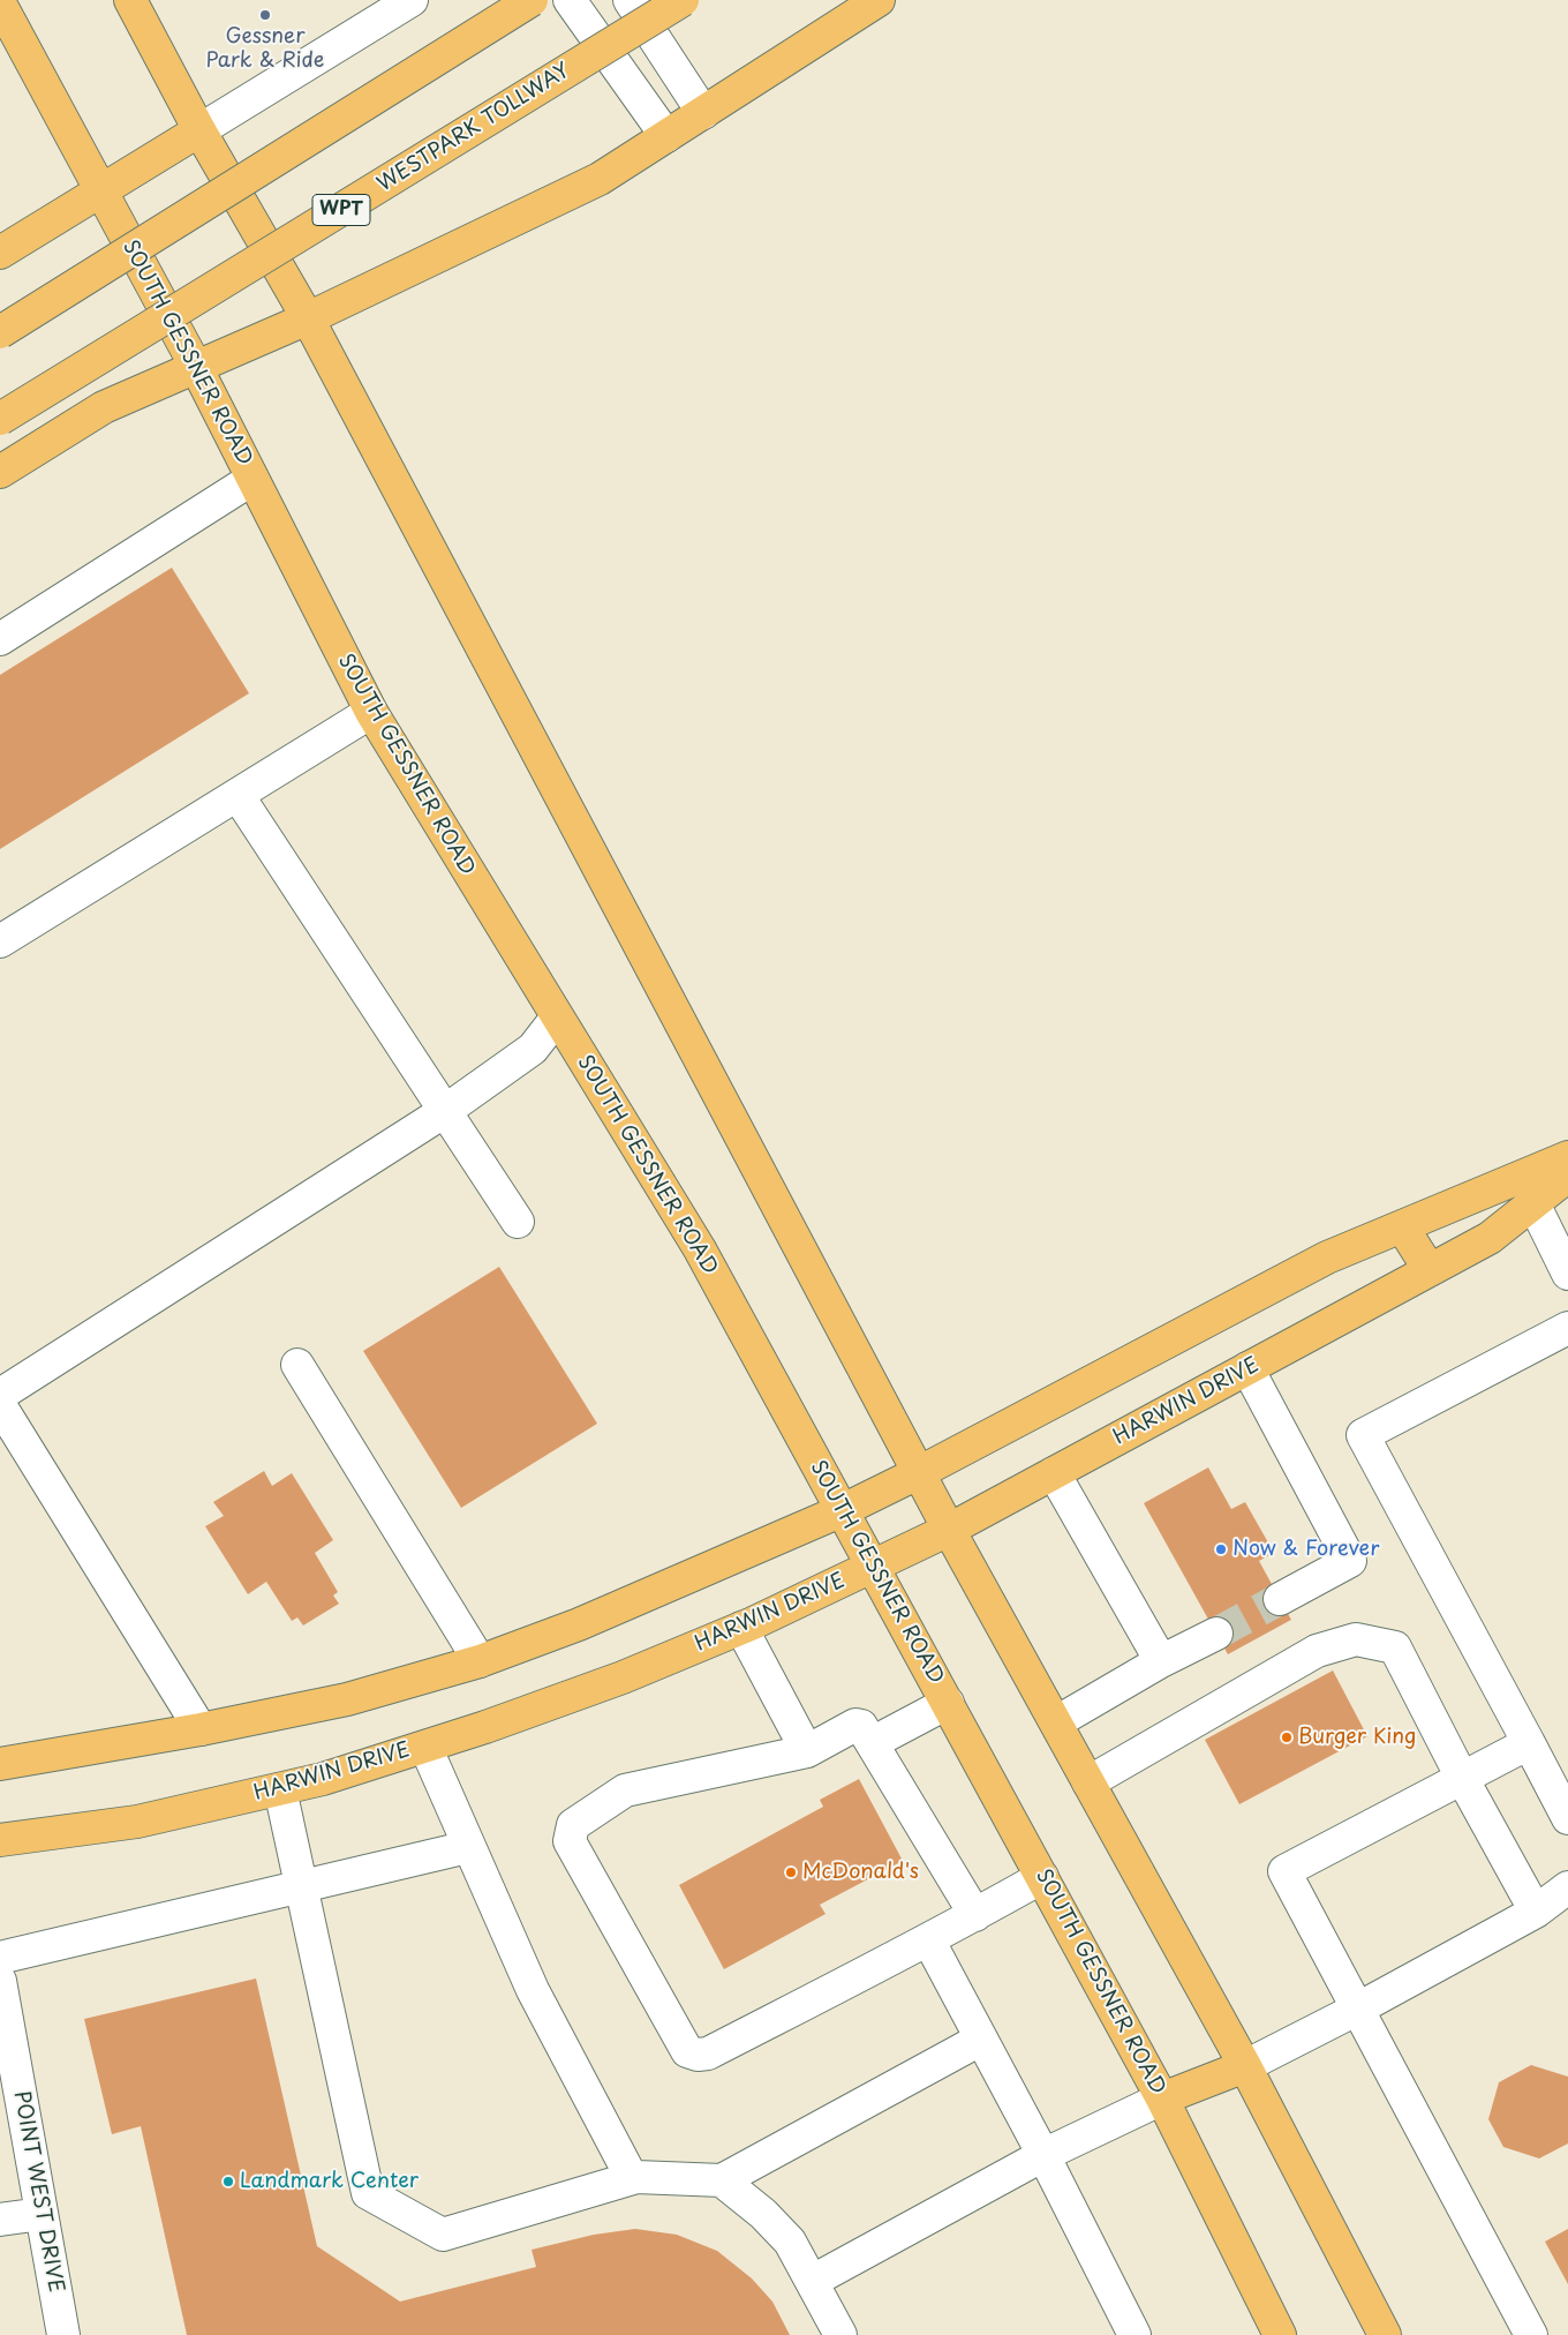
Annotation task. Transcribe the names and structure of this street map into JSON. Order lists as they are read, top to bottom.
{
  "streets": {
    "main road": [
      "WESTPARK TOLLWAY",
      "WPT",
      "SOUTH GESSNER ROAD",
      "HARWIN DRIVE"
    ],
    "street": ["POINT WEST DRIVE"]
  },
  "crossings": [
    ["SOUTH GESSNER ROAD", "HARWIN DRIVE"]
  ],
  "places": [
    "Gessner Park & Ride",
    "Now & Forever",
    "Burger King",
    "McDonald's",
    "Landmark Center"
  ]
}
